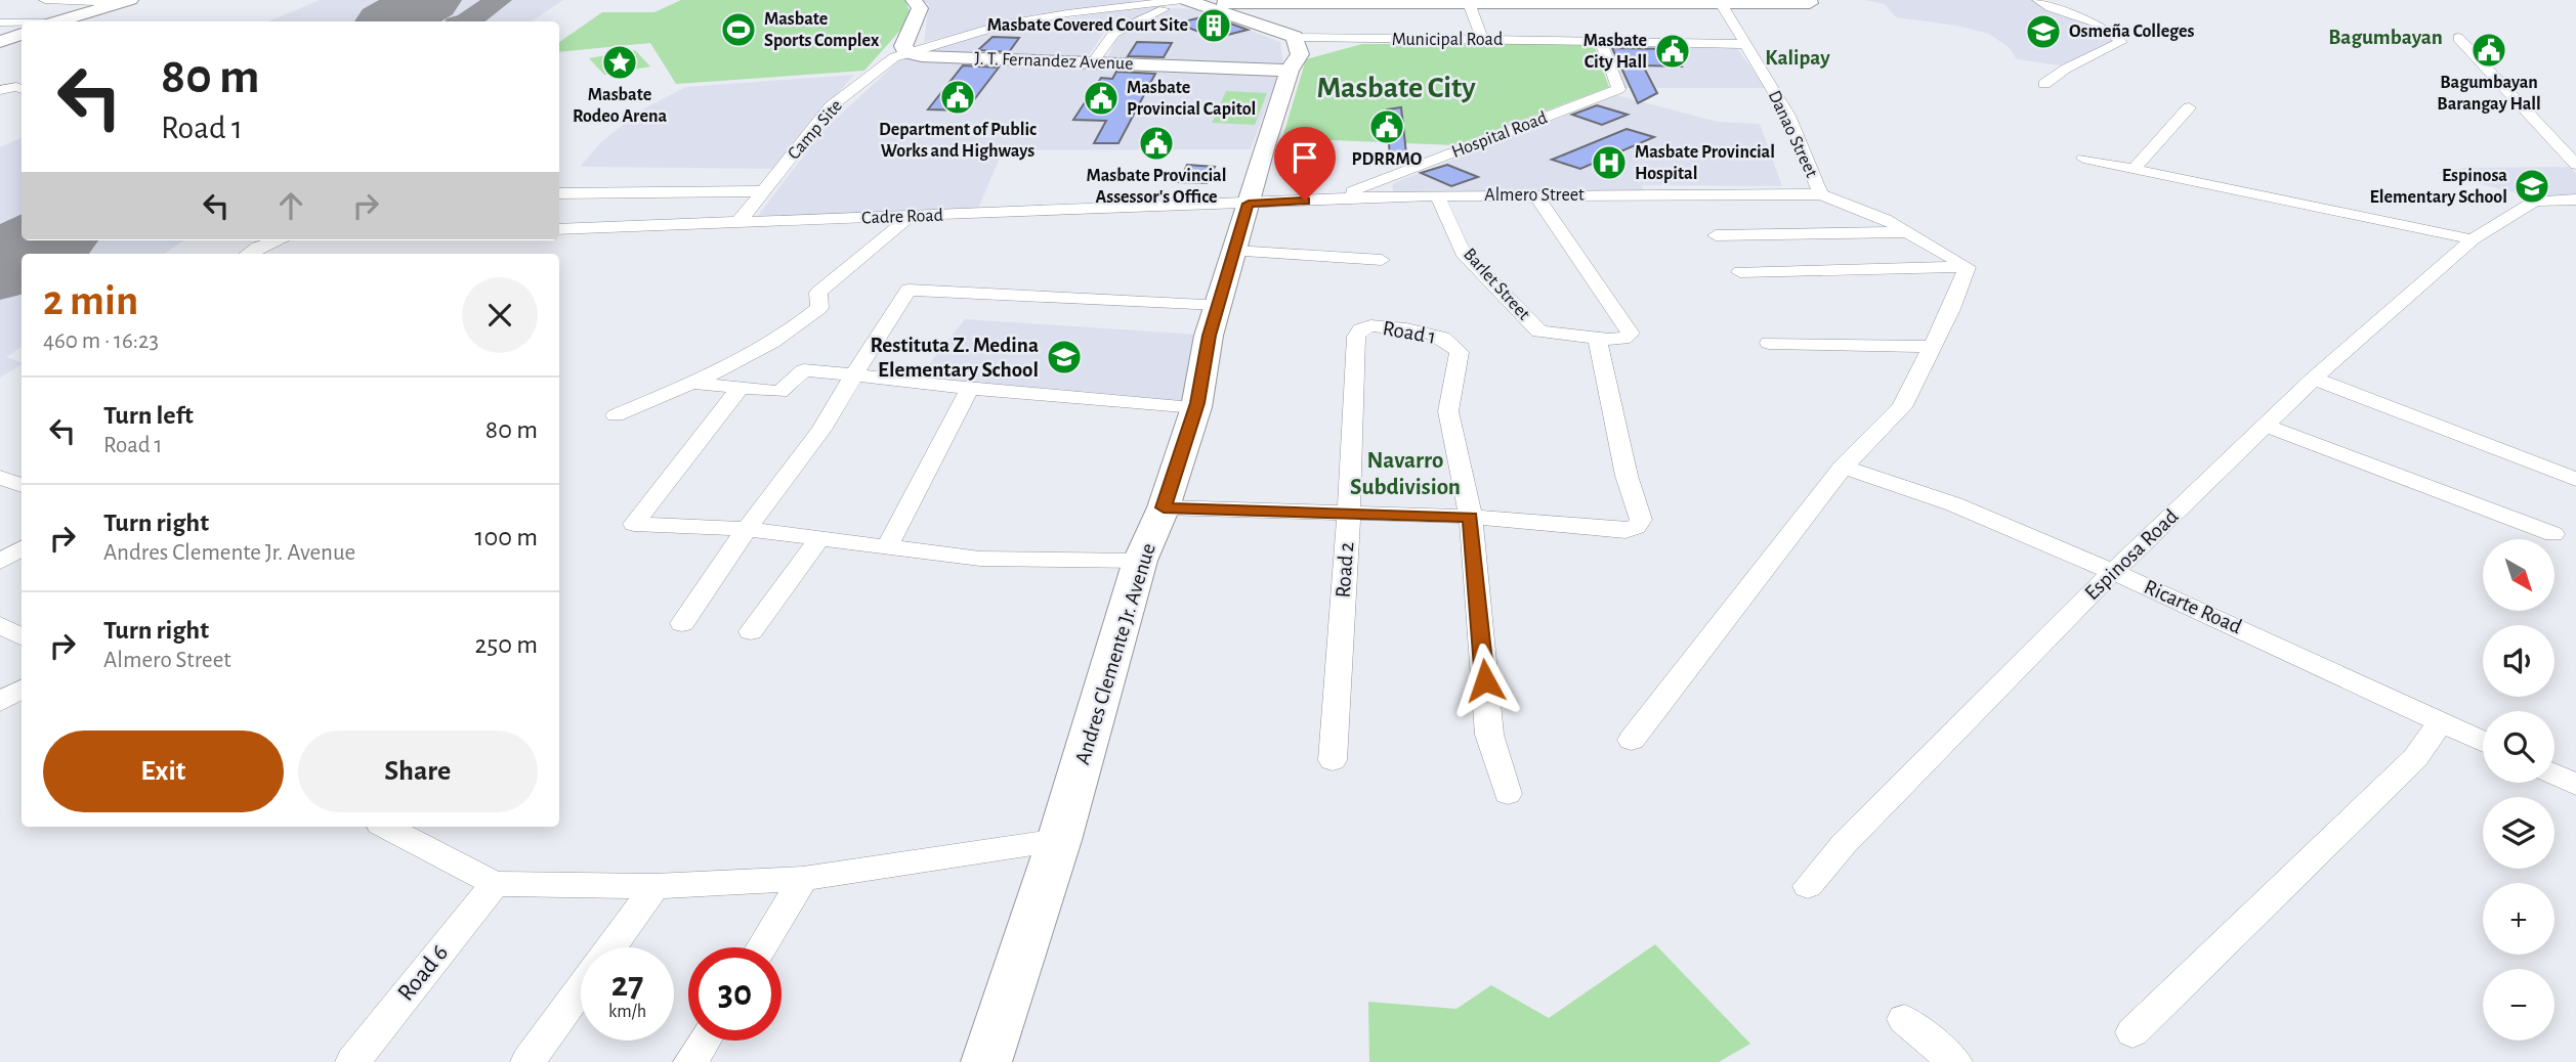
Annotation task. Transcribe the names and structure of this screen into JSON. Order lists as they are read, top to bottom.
{
  "streets": {
    "main road": ["J. T. Fernandez Avenue", "Andres Clemente Jr. Avenue"],
    "street": [
      "Municipal Road",
      "Camp Site",
      "Danao Street",
      "Hospital Road",
      "Almero Street",
      "Cadre Road",
      "Barlet Street",
      "Road 1",
      "Espinosa Road",
      "Road 2",
      "Ricarte Road",
      "Road 6"
    ]
  },
  "crossings": [
    ["Municipal Road", "J. T. Fernandez Avenue"],
    ["Municipal Road", "Danao Street"],
    ["Municipal Road", "Hospital Road"],
    ["Municipal Road", "Andres Clemente Jr. Avenue"],
    ["J. T. Fernandez Avenue", "Camp Site"],
    ["J. T. Fernandez Avenue", "Andres Clemente Jr. Avenue"],
    ["Camp Site", "Cadre Road"],
    ["Danao Street", "Almero Street"],
    ["Hospital Road", "Almero Street"],
    ["Almero Street", "Cadre Road"],
    ["Almero Street", "Barlet Street"],
    ["Almero Street", "Andres Clemente Jr. Avenue"],
    ["Cadre Road", "Andres Clemente Jr. Avenue"],
    ["Road 1", "Road 2"],
    ["Espinosa Road", "Ricarte Road"]
  ],
  "districts": [
    "Bagumbayan",
    "Kalipay",
    "Masbate City",
    "Navarro Subdivision"
  ],
  "places": {
    "building": ["Masbate Covered Court Site"],
    "sports": ["Masbate Sports Complex"],
    "school or university": ["Osmeña Colleges", "Espinosa Elementary School", "Restituta Z. Medina Elementary School"],
    "public building": [
      "Bagumbayan Barangay Hall",
      "Masbate City Hall",
      "Department of Public Works and Highways",
      "Masbate Provincial Capitol",
      "PDRRMO",
      "Masbate Provincial Assessor's Office"
    ],
    "place": ["Masbate Rodeo Arena"],
    "hospital": ["Masbate Provincial Hospital"]
  },
  "north": "bottom right",
  "page": {
    "turn": ["80 m", "Road 1"],
    "heading": ["2 min", "460 m · 16:23"],
    "list": [
      {
        "name": "Turn left",
        "note": "Road 1",
        "value": "80 m"
      },
      {
        "name": "Turn right",
        "note": "Andres Clemente Jr. Avenue",
        "value": "100 m"
      },
      {
        "name": "Turn right",
        "note": "Almero Street",
        "value": "250 m"
      }
    ],
    "map_buttons": ["+", "−"],
    "buttons": ["Exit", "Share"],
    "speed": "27 km/h",
    "limit": "30"
  }
}
